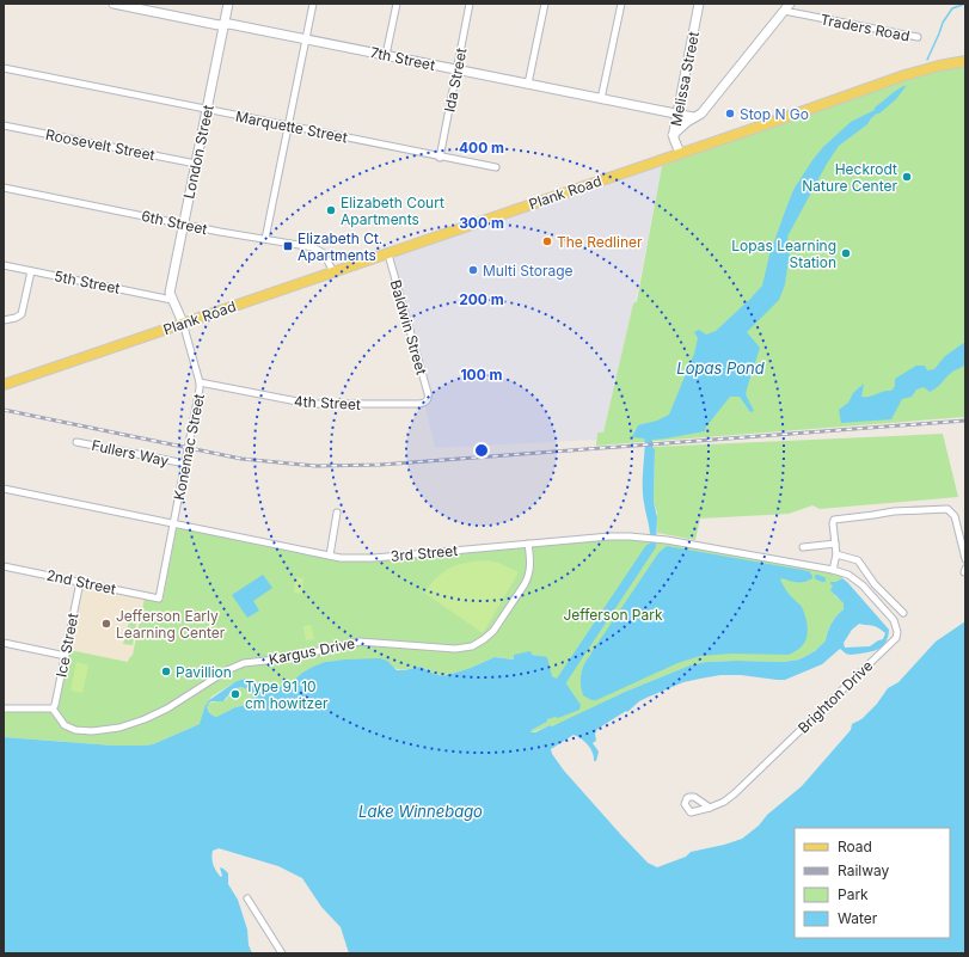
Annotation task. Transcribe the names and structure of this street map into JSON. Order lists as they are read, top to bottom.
{
  "streets": {
    "main road": ["Plank Road"],
    "street": [
      "Traders Road",
      "7th Street",
      "Melissa Street",
      "Ida Street",
      "Marquette Street",
      "Roosevelt Street",
      "London Street",
      "6th Street",
      "5th Street",
      "Baldwin Street",
      "4th Street",
      "Konemac Street",
      "Fullers Way",
      "3rd Street",
      "2nd Street",
      "Ice Street",
      "Kargus Drive",
      "Brighton Drive"
    ]
  },
  "crossings": [
    ["7th Street", "Melissa Street"],
    ["7th Street", "Ida Street"],
    ["7th Street", "London Street"],
    ["Melissa Street", "Plank Road"],
    ["Ida Street", "Marquette Street"],
    ["Marquette Street", "London Street"],
    ["Roosevelt Street", "London Street"],
    ["London Street", "6th Street"],
    ["London Street", "5th Street"],
    ["London Street", "Konemac Street"],
    ["Plank Road", "6th Street"],
    ["Plank Road", "Baldwin Street"],
    ["Plank Road", "Konemac Street"],
    ["5th Street", "Konemac Street"],
    ["Baldwin Street", "4th Street"],
    ["4th Street", "Konemac Street"],
    ["Konemac Street", "Fullers Way"],
    ["Konemac Street", "3rd Street"],
    ["Konemac Street", "2nd Street"],
    ["3rd Street", "Kargus Drive"],
    ["3rd Street", "Brighton Drive"],
    ["2nd Street", "Ice Street"],
    ["Ice Street", "Kargus Drive"]
  ],
  "water": ["Lopas Pond", "Lake Winnebago"],
  "parks": ["Jefferson Park"],
  "places": {
    "other": [
      "Stop N Go",
      "Heckrodt Nature Center",
      "Elizabeth Court Apartments",
      "The Redliner",
      "Lopas Learning Station",
      "Multi Storage",
      "Jefferson Early Learning Center",
      "Pavillion",
      "Type 91 10 cm howitzer"
    ],
    "transit": ["Elizabeth Ct. Apartments"]
  },
  "legend": [
    "Road",
    "Railway",
    "Park",
    "Water"
  ],
  "rings": [
    "400 m",
    "300 m",
    "200 m",
    "100 m"
  ]
}
